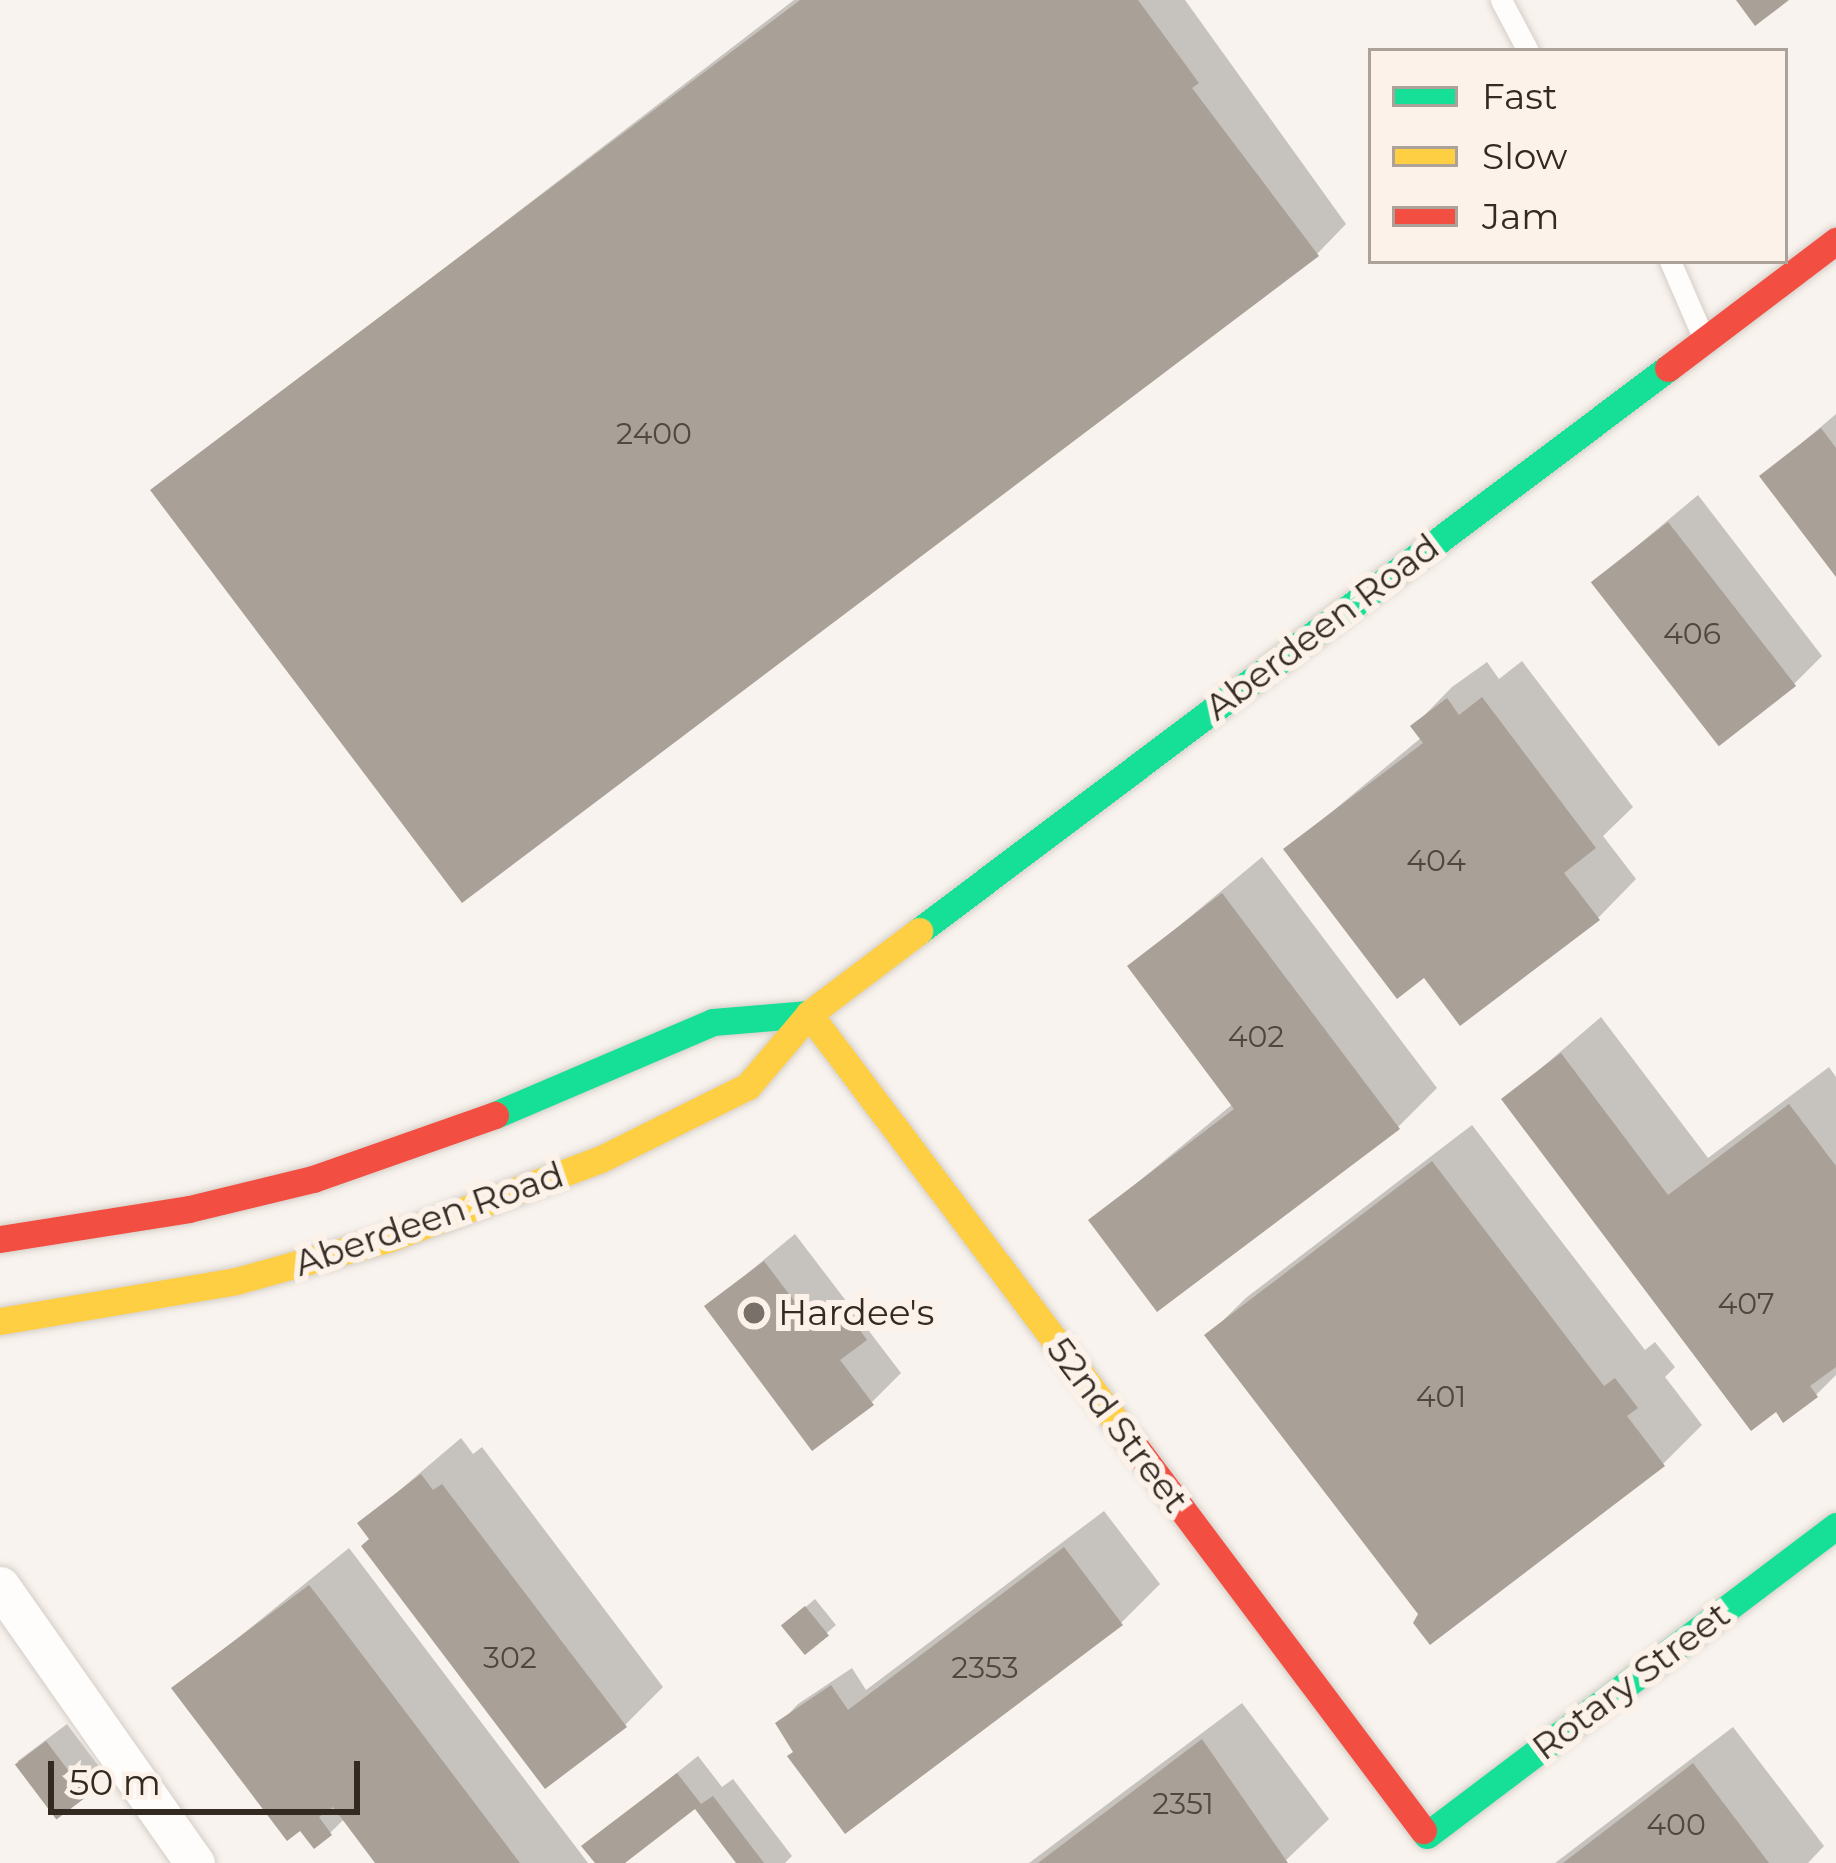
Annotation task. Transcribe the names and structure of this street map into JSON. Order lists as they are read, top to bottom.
{
  "streets": {
    "main road": ["Aberdeen Road", "52nd Street", "Rotary Street"]
  },
  "crossings": [
    ["Aberdeen Road", "52nd Street"],
    ["52nd Street", "Rotary Street"]
  ],
  "places": ["Hardee's"],
  "house_numbers": [
    "2400",
    "406",
    "404",
    "402",
    "407",
    "401",
    "302",
    "2353",
    "2351",
    "400"
  ],
  "legend": ["Fast", "Slow", "Jam"],
  "scale_bar": "50 m"
}
